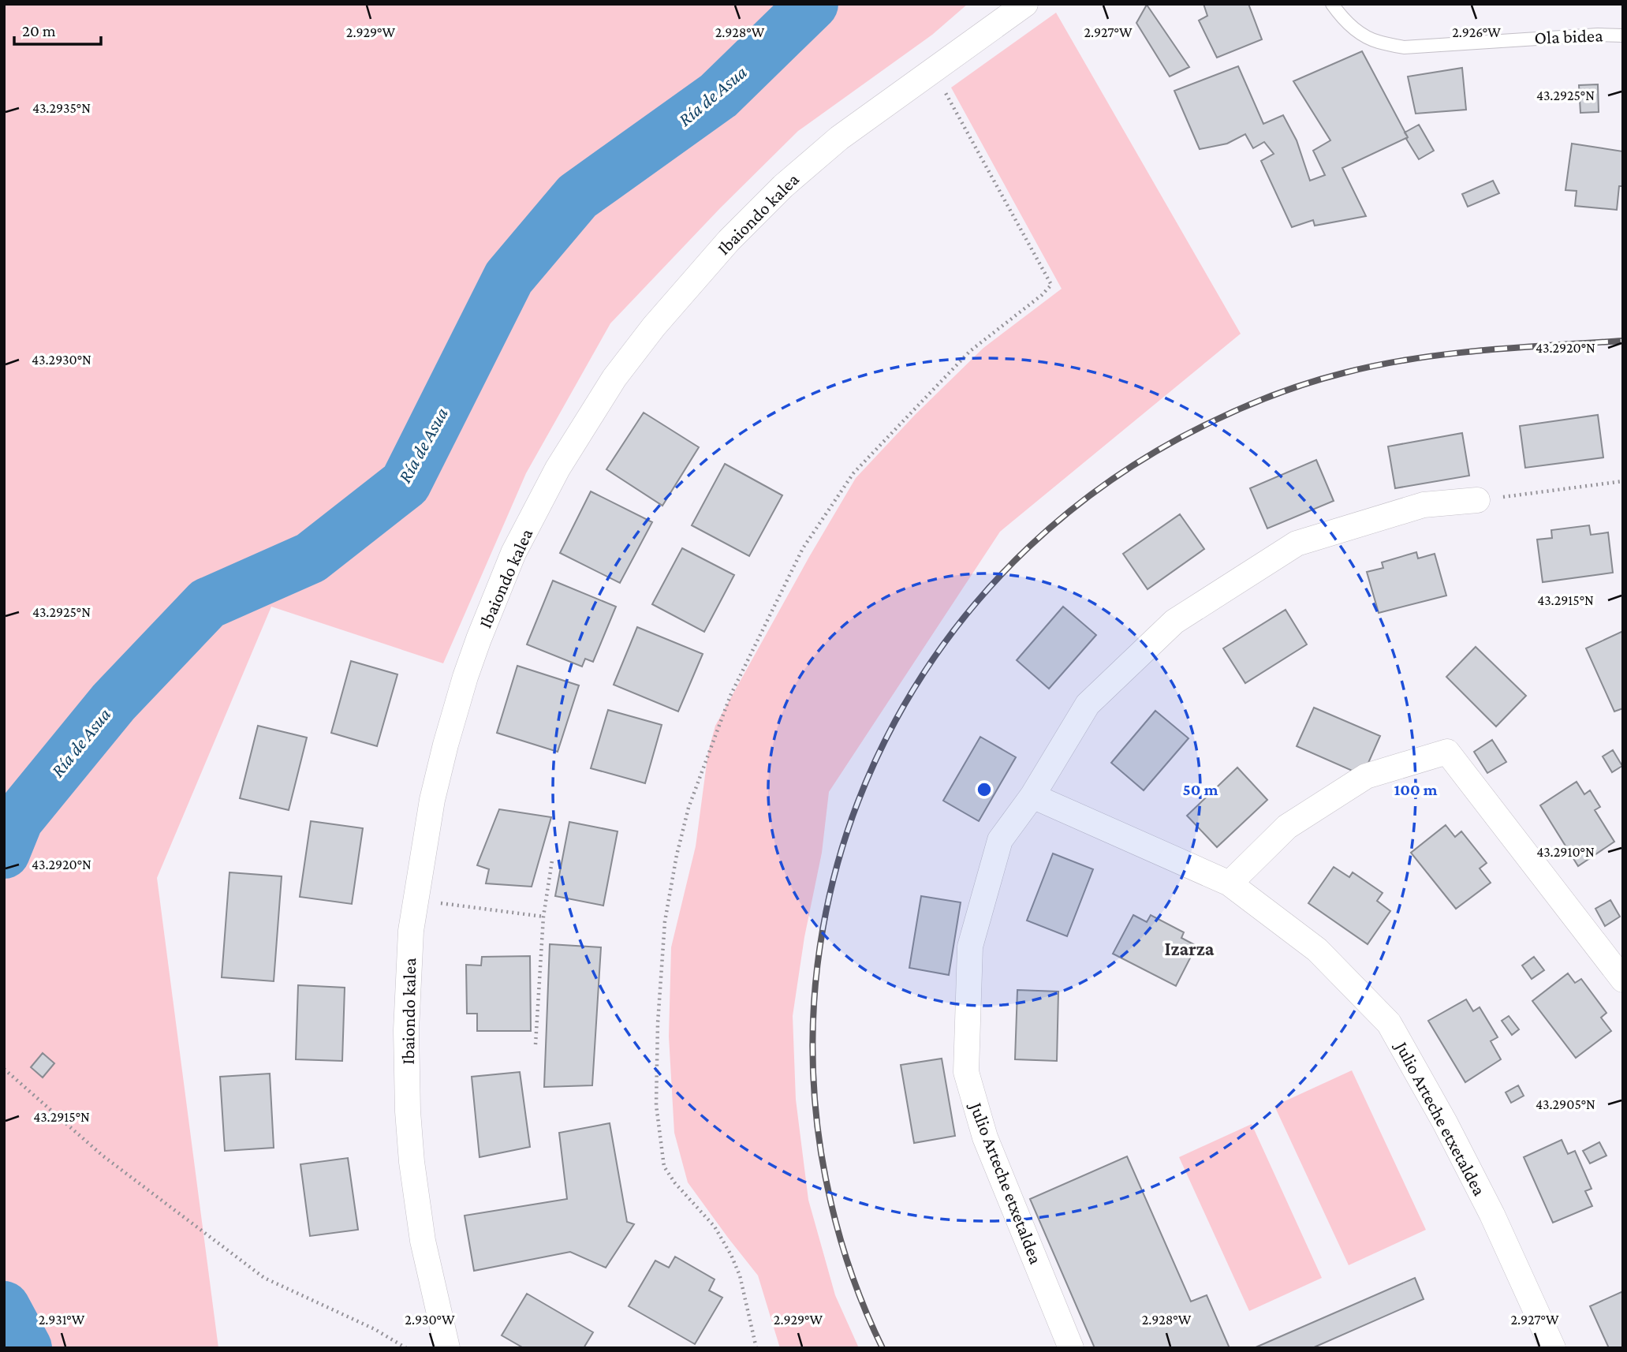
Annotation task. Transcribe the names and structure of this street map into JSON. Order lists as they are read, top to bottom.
{
  "streets": {
    "street": ["Ibaiondo kalea", "Julio Arteche etxetaldea"],
    "lane": ["Ola bidea"]
  },
  "districts": ["Izarza"],
  "water": ["Ría de Asua"],
  "scale_bar": "20 m",
  "coordinates": [
    "2.929°W",
    "2.928°W",
    "2.927°W",
    "2.926°W",
    "43.2925°N",
    "43.2935°N",
    "43.2920°N",
    "43.2930°N",
    "43.2915°N",
    "43.2910°N",
    "43.2905°N",
    "2.931°W",
    "2.930°W"
  ],
  "rings": ["50 m", "100 m"]
}
